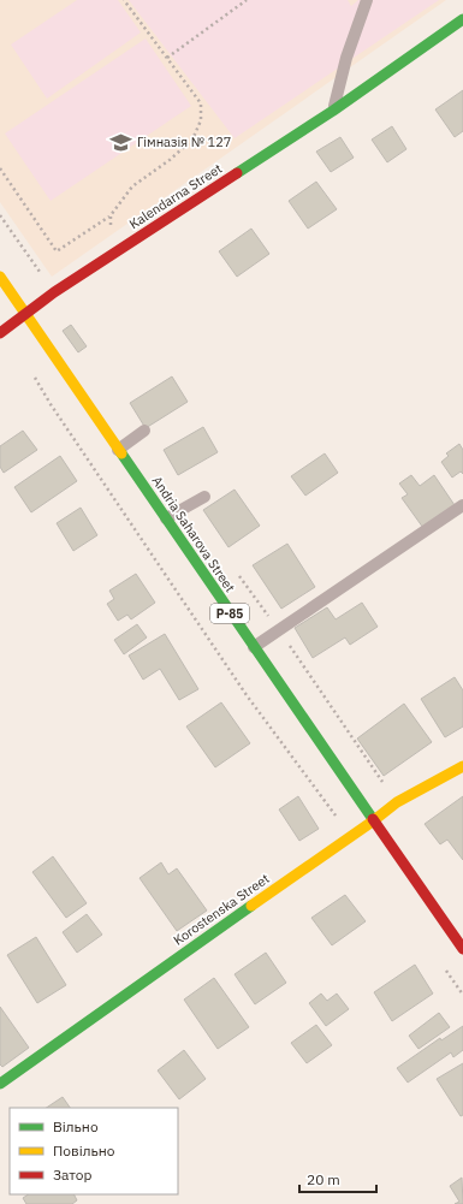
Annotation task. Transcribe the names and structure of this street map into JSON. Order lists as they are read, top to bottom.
{
  "streets": {
    "street": [
      "Kalendarna Street",
      "Andria Saharova Street",
      "Р-85",
      "Korostenska Street"
    ]
  },
  "crossings": [
    ["Kalendarna Street", "Andria Saharova Street"],
    ["Andria Saharova Street", "Korostenska Street"]
  ],
  "places": {
    "school or university": ["Гімназія № 127"]
  },
  "legend": ["Вільно", "Повільно", "Затор"],
  "scale_bar": "20 m"
}
